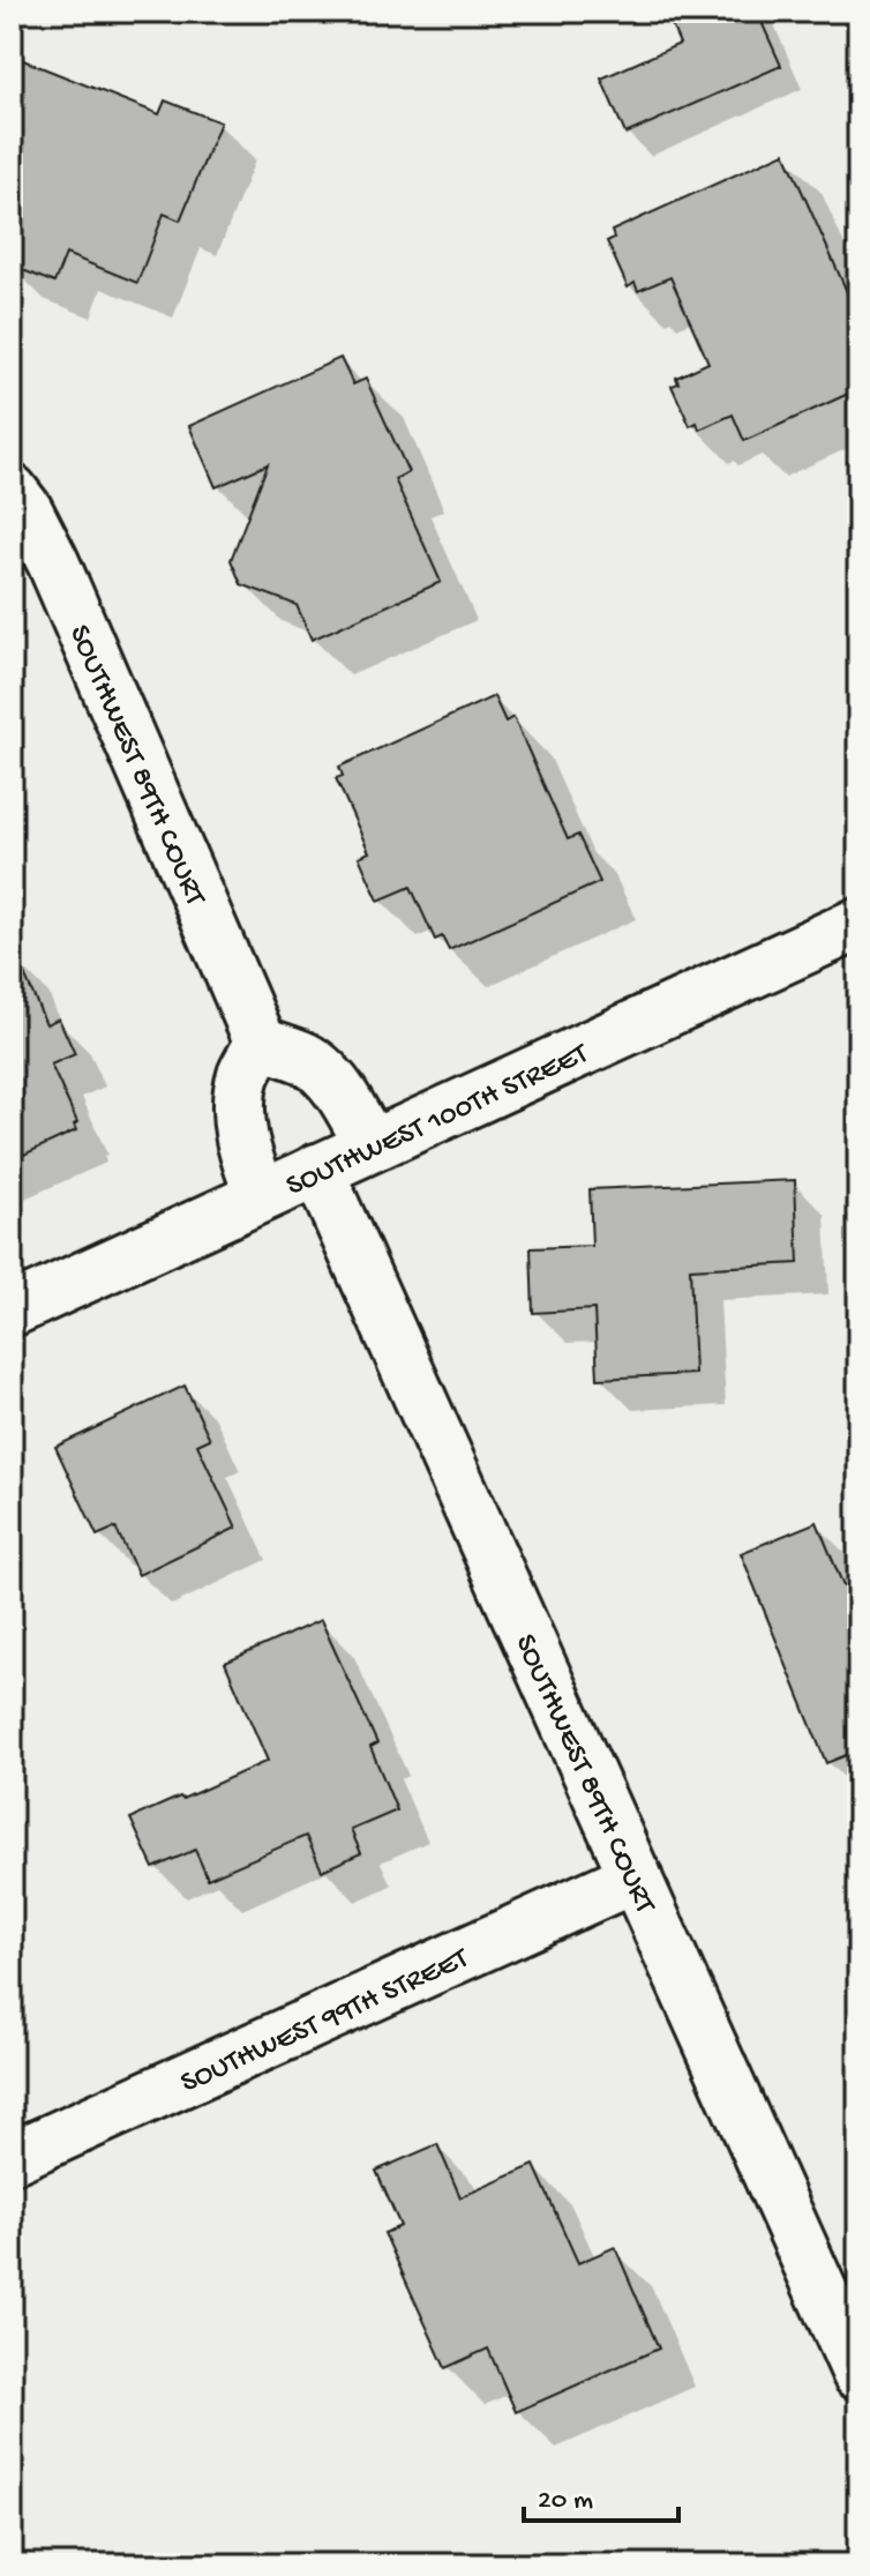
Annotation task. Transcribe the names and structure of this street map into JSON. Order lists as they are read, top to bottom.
{
  "streets": {
    "street": ["SOUTHWEST 89TH COURT", "SOUTHWEST 100TH STREET", "SOUTHWEST 99TH STREET"]
  },
  "crossings": [
    ["SOUTHWEST 89TH COURT", "SOUTHWEST 100TH STREET"],
    ["SOUTHWEST 89TH COURT", "SOUTHWEST 99TH STREET"]
  ],
  "scale_bar": "20 m"
}
